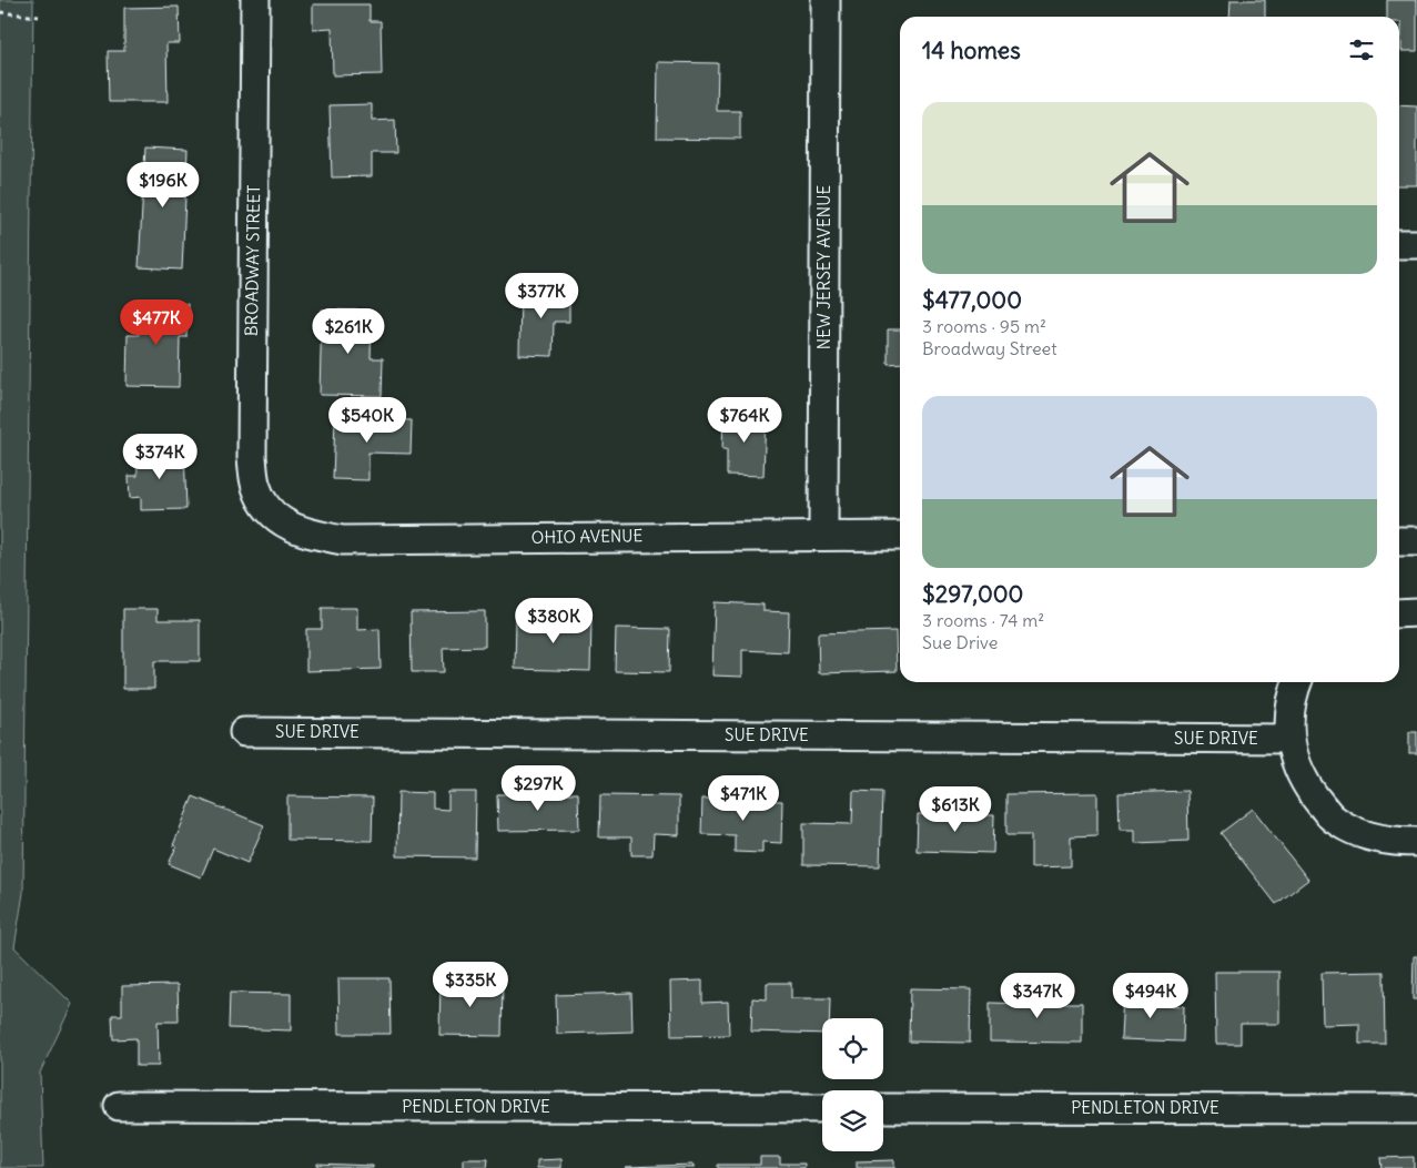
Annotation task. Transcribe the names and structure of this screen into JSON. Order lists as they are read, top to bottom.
{
  "streets": {
    "street": [
      "BROADWAY STREET",
      "NEW JERSEY AVENUE",
      "OHIO AVENUE",
      "SUE DRIVE",
      "PENDLETON DRIVE"
    ]
  },
  "crossings": [
    ["BROADWAY STREET", "OHIO AVENUE"],
    ["NEW JERSEY AVENUE", "OHIO AVENUE"]
  ],
  "page": {
    "heading": "14 homes",
    "list": [
      {
        "name": "$477,000",
        "note": "3 rooms · 95 m² · Broadway Street"
      },
      {
        "name": "$297,000",
        "note": "3 rooms · 74 m² · Sue Drive"
      }
    ],
    "price": [
      "$196K",
      "$377K",
      "$477K",
      "$261K",
      "$540K",
      "$764K",
      "$374K",
      "$380K",
      "$297K",
      "$471K",
      "$613K",
      "$335K",
      "$347K",
      "$494K"
    ]
  }
}
